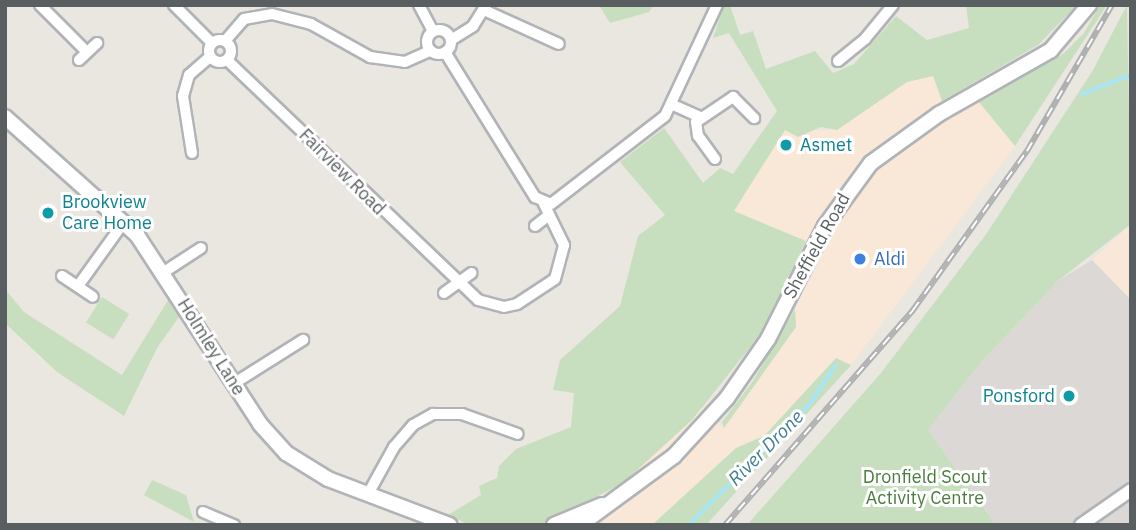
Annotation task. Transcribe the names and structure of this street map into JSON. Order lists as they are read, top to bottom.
{
  "streets": {
    "main road": ["Sheffield Road", "Holmley Lane"],
    "street": ["Fairview Road"]
  },
  "water": ["River Drone"],
  "parks": ["Dronfield Scout Activity Centre"],
  "places": [
    "Asmet",
    "Brookview Care Home",
    "Aldi",
    "Ponsford"
  ]
}
